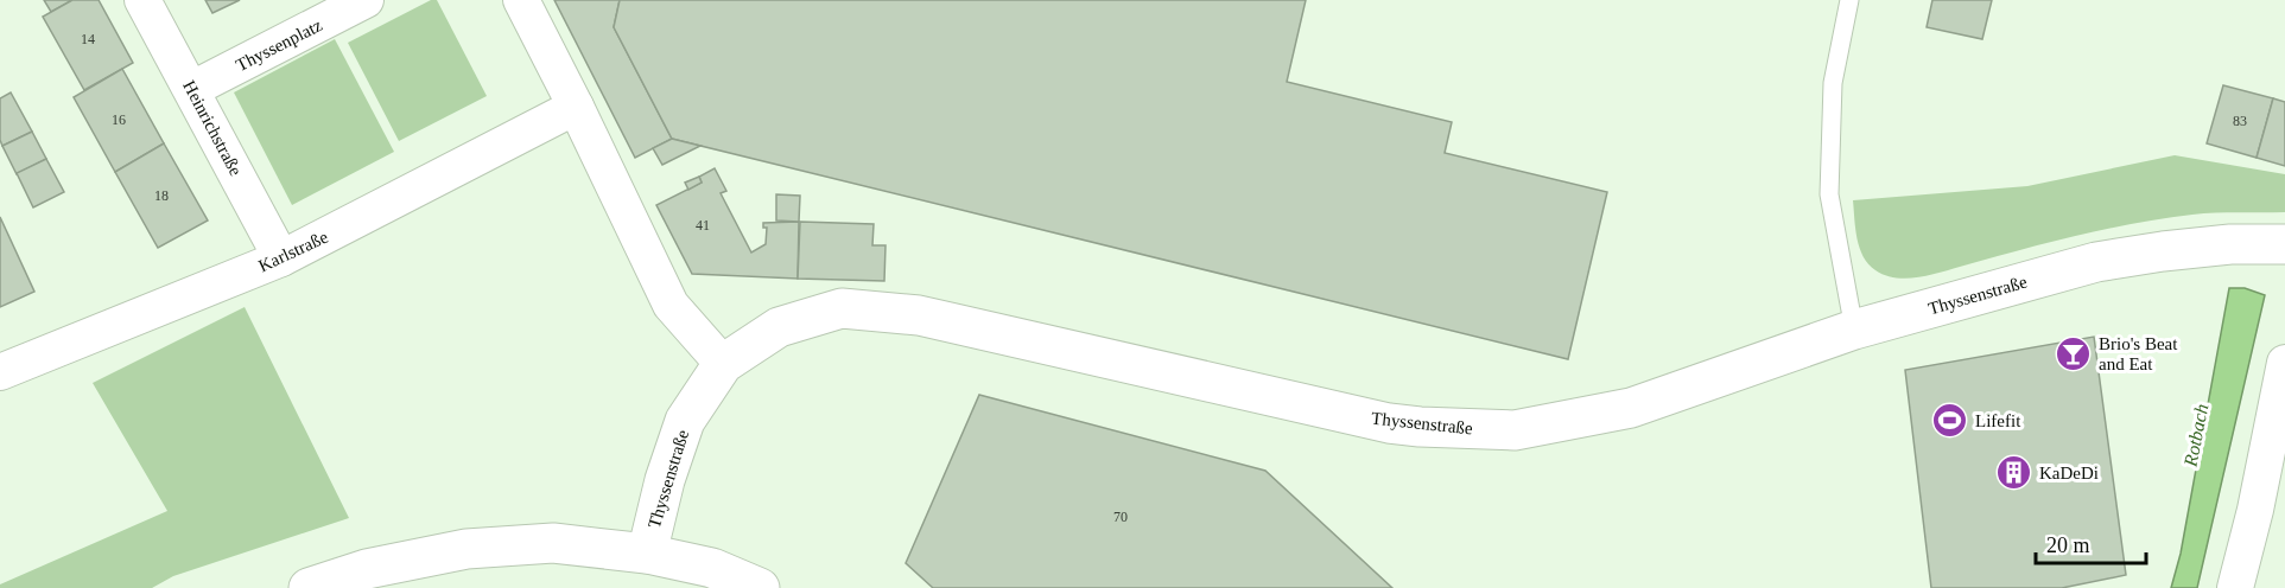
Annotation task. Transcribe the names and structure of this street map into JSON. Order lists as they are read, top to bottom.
{
  "streets": {
    "street": [
      "Thyssenplatz",
      "Heinrichstraße",
      "Karlstraße",
      "Thyssenstraße"
    ]
  },
  "crossings": [
    ["Thyssenplatz", "Heinrichstraße"],
    ["Heinrichstraße", "Karlstraße"]
  ],
  "water": ["Rotbach"],
  "places": {
    "bar": ["Brio's Beat and Eat"],
    "sports": ["Lifefit"],
    "building": ["KaDeDi"]
  },
  "house_numbers": [
    "14",
    "16",
    "83",
    "18",
    "41",
    "70"
  ],
  "scale_bar": "20 m"
}
